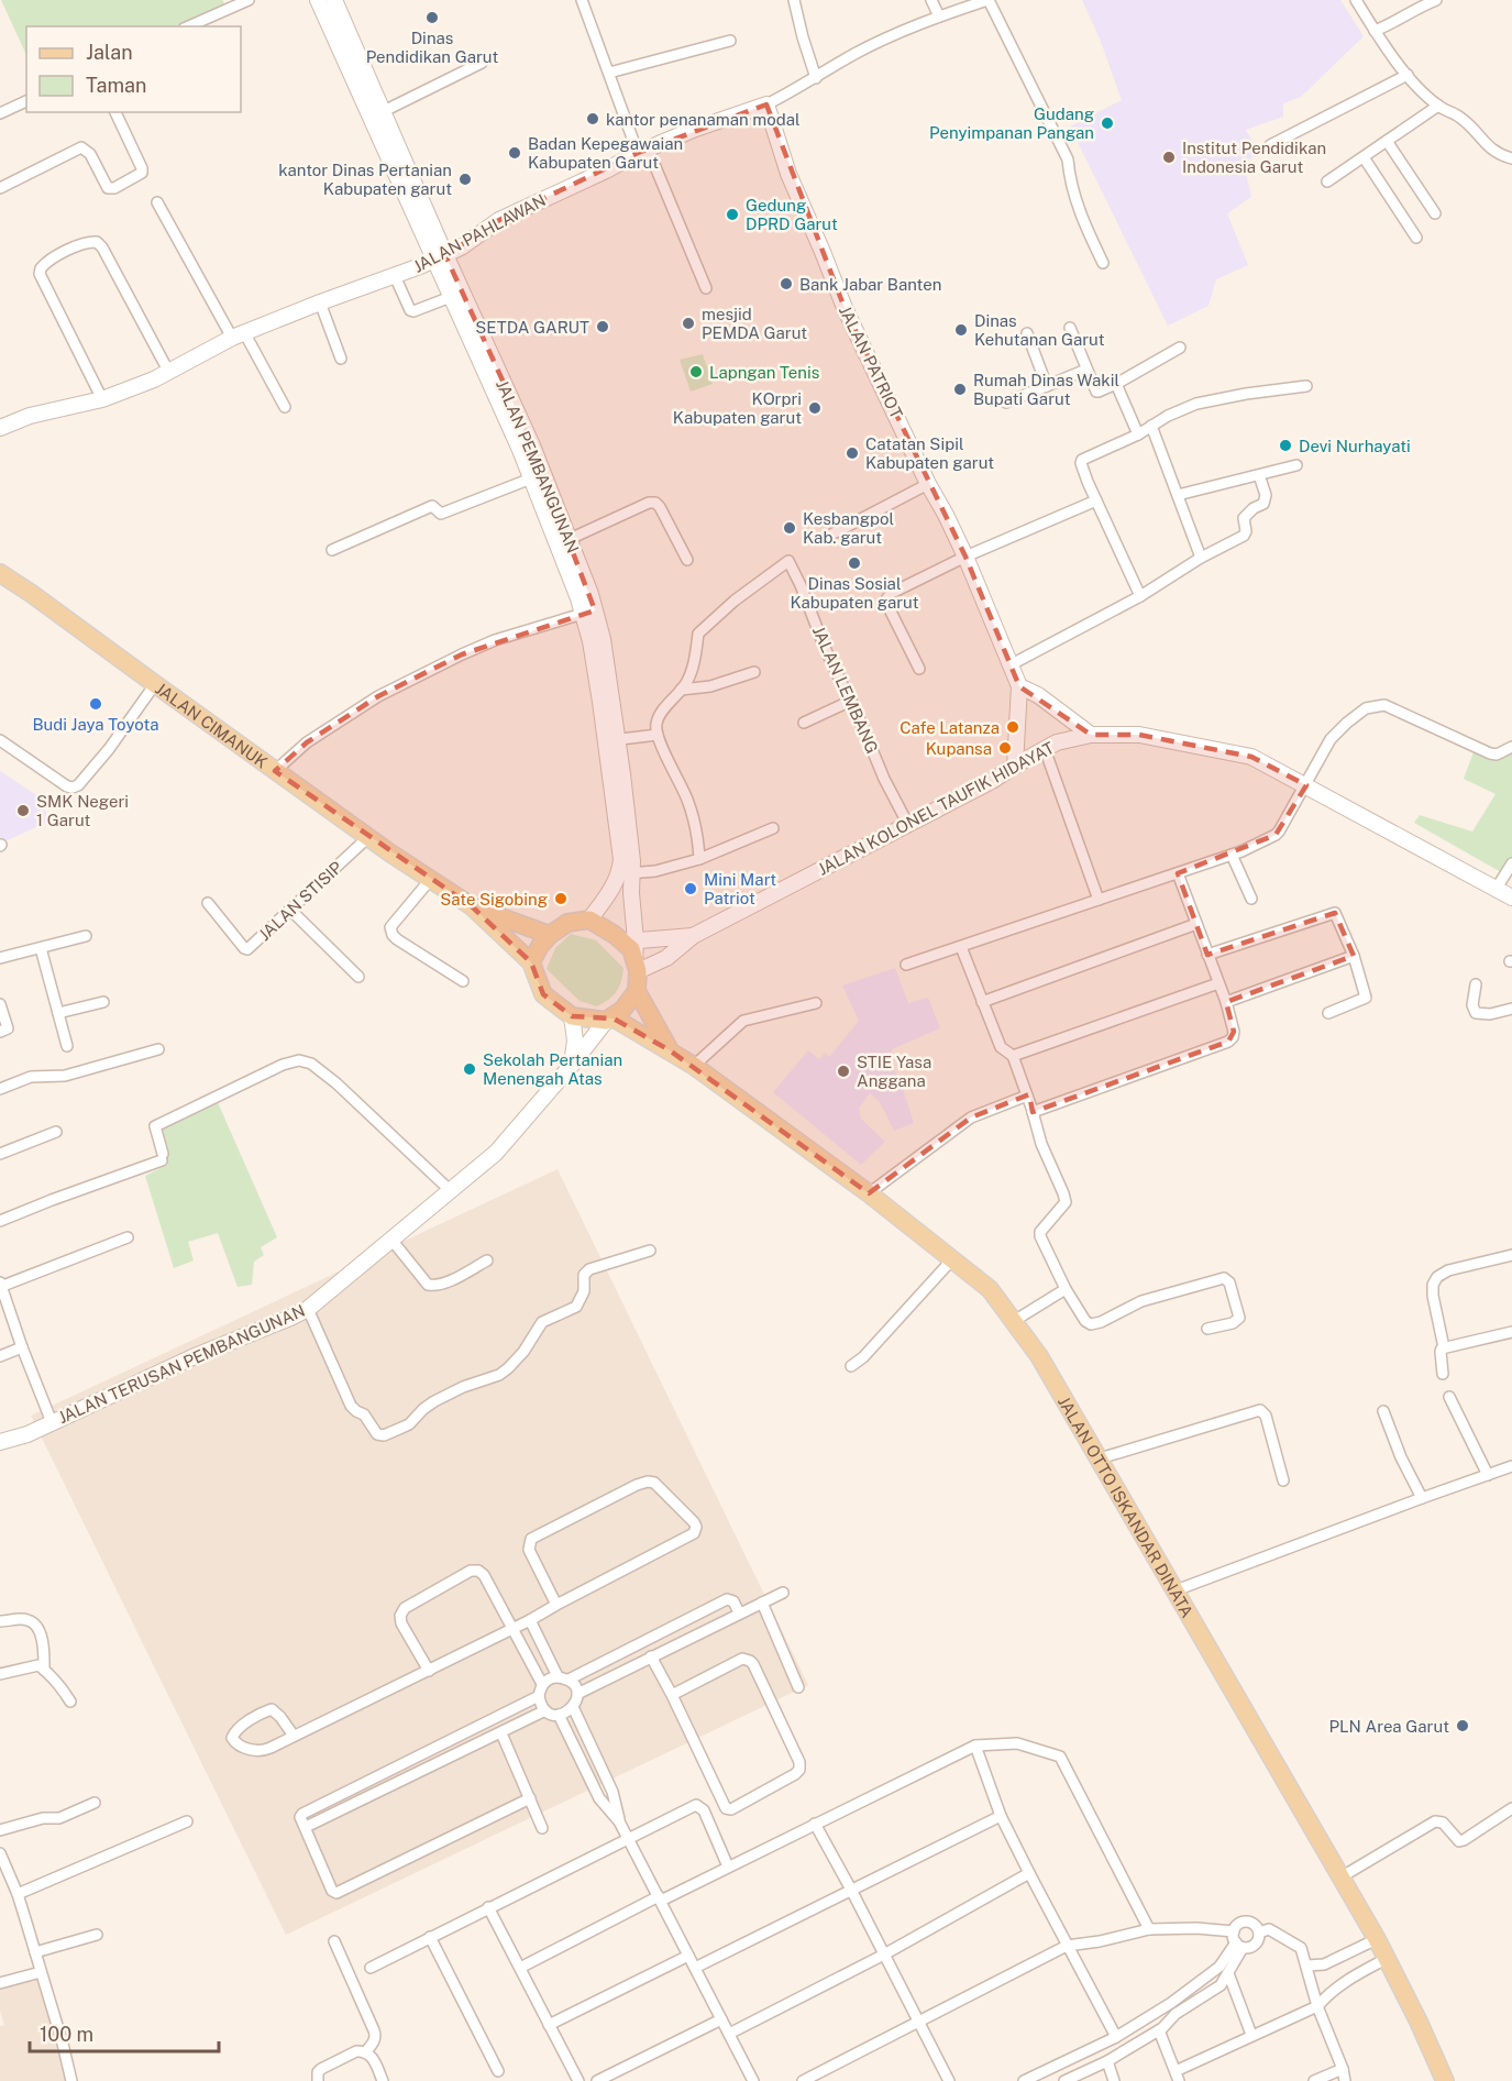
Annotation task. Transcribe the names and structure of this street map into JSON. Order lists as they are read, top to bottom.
{
  "streets": {
    "main road": [
      "JALAN PAHLAWAN",
      "JALAN PATRIOT",
      "JALAN PEMBANGUNAN",
      "JALAN CIMANUK",
      "JALAN KOLONEL TAUFIK HIDAYAT",
      "JALAN TERUSAN PEMBANGUNAN",
      "JALAN OTTO ISKANDAR DINATA"
    ],
    "street": ["JALAN LEMBANG", "JALAN STISIP"]
  },
  "crossings": [
    ["JALAN PAHLAWAN", "JALAN PATRIOT"],
    ["JALAN PAHLAWAN", "JALAN PEMBANGUNAN"],
    ["JALAN PATRIOT", "JALAN KOLONEL TAUFIK HIDAYAT"],
    ["JALAN PEMBANGUNAN", "JALAN TERUSAN PEMBANGUNAN"],
    ["JALAN PEMBANGUNAN", "JALAN OTTO ISKANDAR DINATA"],
    ["JALAN LEMBANG", "JALAN KOLONEL TAUFIK HIDAYAT"],
    ["JALAN CIMANUK", "JALAN STISIP"],
    ["JALAN TERUSAN PEMBANGUNAN", "JALAN OTTO ISKANDAR DINATA"]
  ],
  "places": [
    "Dinas Pendidikan Garut",
    "kantor penanaman modal",
    "Gudang Penyimpanan Pangan",
    "Badan Kepegawaian Kabupaten Garut",
    "Institut Pendidikan Indonesia Garut",
    "kantor Dinas Pertanian Kabupaten garut",
    "Gedung DPRD Garut",
    "Bank Jabar Banten",
    "mesjid PEMDA Garut",
    "SETDA GARUT",
    "Dinas Kehutanan Garut",
    "Lapngan Tenis",
    "Rumah Dinas Wakil Bupati Garut",
    "KOrpri Kabupaten garut",
    "Devi Nurhayati",
    "Catatan Sipil Kabupaten garut",
    "Kesbangpol Kab. garut",
    "Dinas Sosial Kabupaten garut",
    "Budi Jaya Toyota",
    "Cafe Latanza",
    "Kupansa",
    "SMK Negeri 1 Garut",
    "Mini Mart Patriot",
    "Sate Sigobing",
    "Sekolah Pertanian Menengah Atas",
    "STIE Yasa Anggana",
    "PLN Area Garut"
  ],
  "legend": ["Jalan", "Taman"],
  "scale_bar": "100 m"
}
